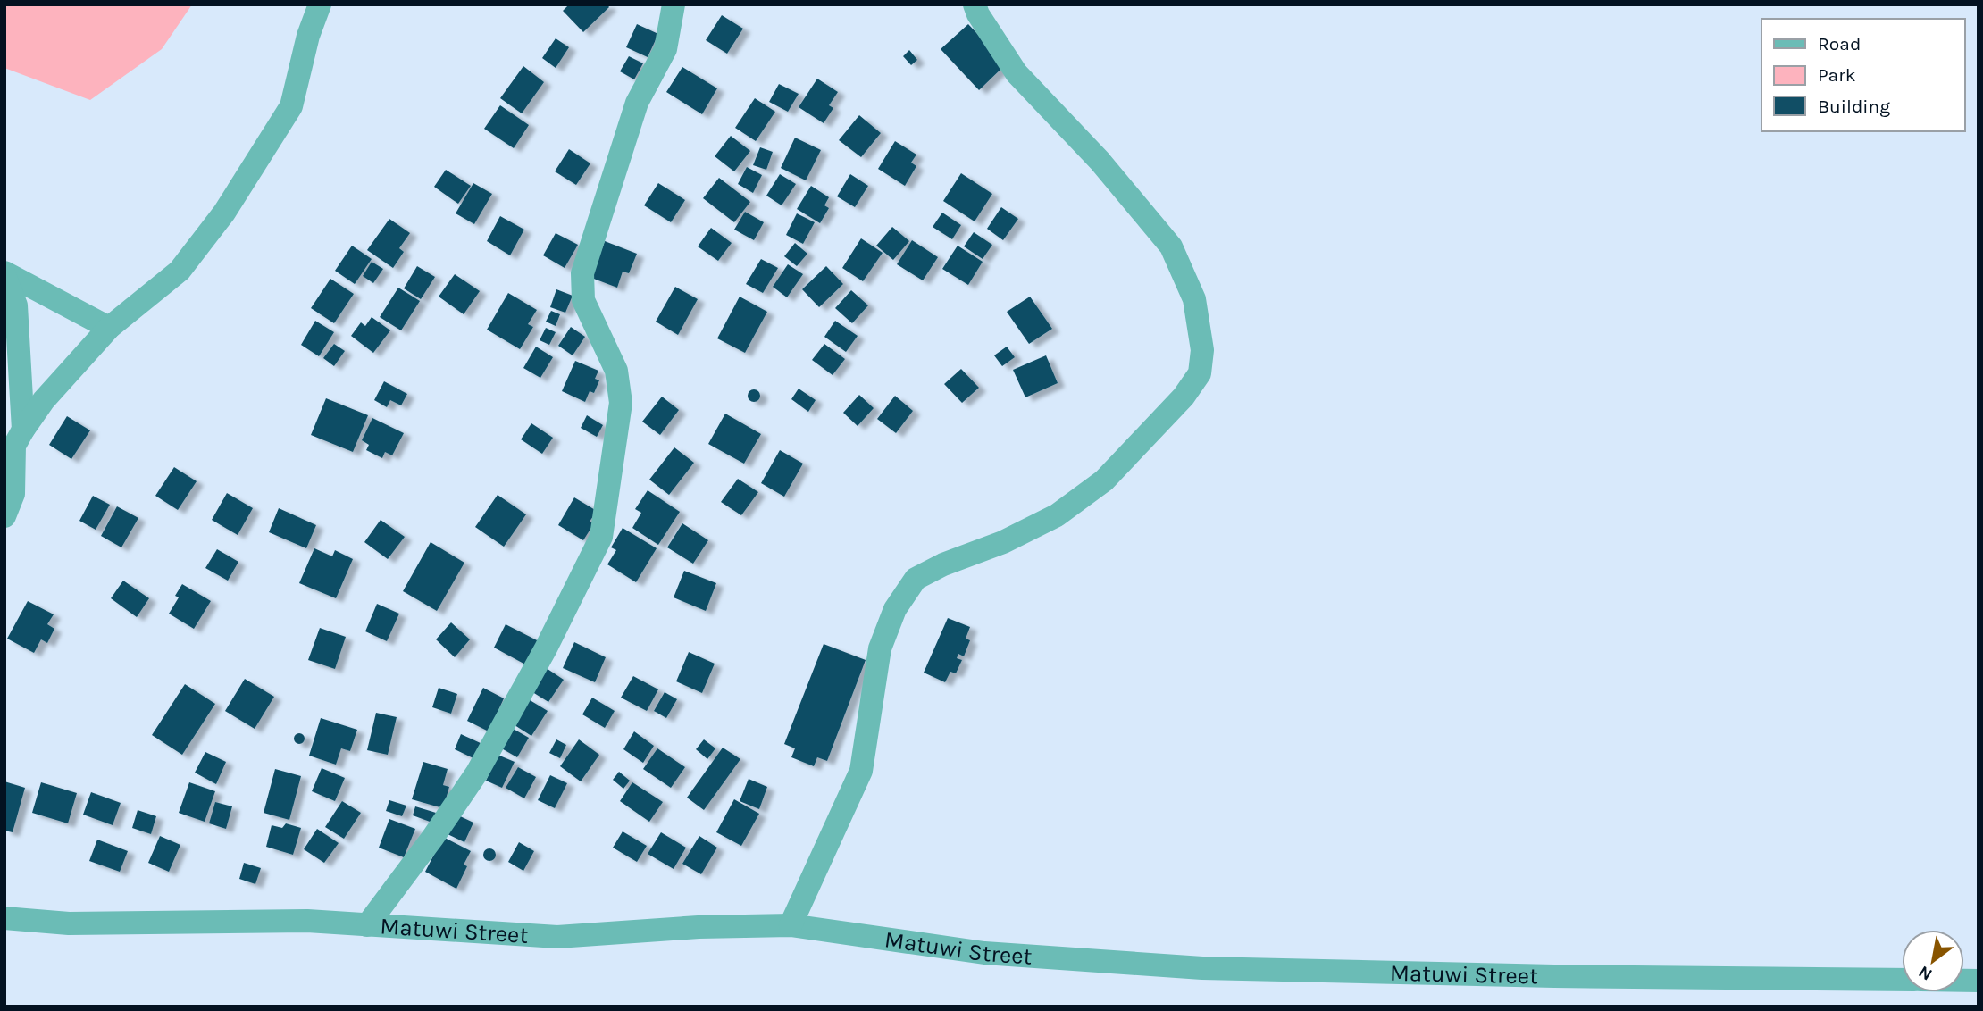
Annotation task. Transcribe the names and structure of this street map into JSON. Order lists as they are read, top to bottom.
{
  "streets": {
    "street": ["Matuwi Street"]
  },
  "legend": ["Road", "Park", "Building"],
  "north": "bottom left"
}
